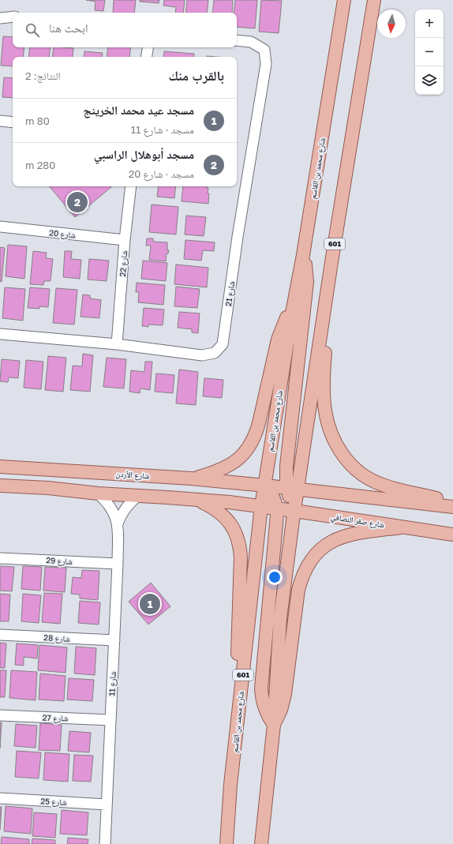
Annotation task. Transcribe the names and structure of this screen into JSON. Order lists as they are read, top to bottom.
{
  "streets": {
    "main road": [
      "شارع محمد بن القاسم",
      "601",
      "شارع الأردن",
      "شارع صقر النصافي"
    ],
    "street": [
      "شارع 20",
      "شارع 22",
      "شارع 21",
      "شارع 29",
      "شارع 28",
      "شارع 11",
      "شارع 27",
      "شارع 25"
    ]
  },
  "crossings": [
    ["شارع محمد بن القاسم", "شارع الأردن"],
    ["شارع محمد بن القاسم", "شارع صقر النصافي"],
    ["شارع 20", "شارع 22"],
    ["601", "شارع صقر النصافي"],
    ["شارع 22", "شارع 21"],
    ["شارع 29", "شارع 11"],
    ["شارع 28", "شارع 11"],
    ["شارع 11", "شارع 27"],
    ["شارع 11", "شارع 25"]
  ],
  "north": "bottom",
  "page": {
    "map_buttons": ["+", "−"],
    "search": "ابحث هنا",
    "heading": ["بالقرب منك", "النتائج: 2"],
    "list": [
      {
        "mark": "1",
        "name": "مسجد عيد محمد الخرينج",
        "note": "مسجد · شارع 11",
        "value": "80 m"
      },
      {
        "mark": "2",
        "name": "مسجد أبوهلال الراسبي",
        "note": "مسجد · شارع 20",
        "value": "280 m"
      }
    ],
    "pins": ["2", "1"]
  }
}
